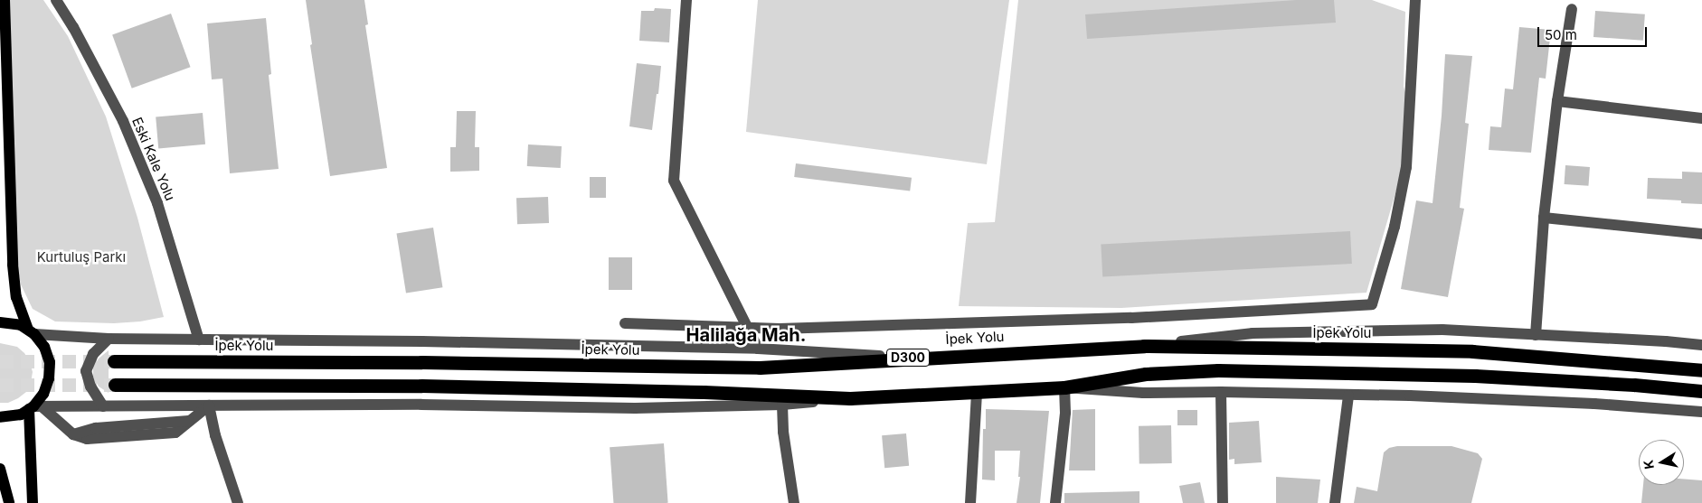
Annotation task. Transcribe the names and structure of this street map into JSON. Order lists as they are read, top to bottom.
{
  "streets": {
    "highway": ["İpek Yolu", "D300"],
    "street": ["Eski Kale Yolu"]
  },
  "districts": ["Halilağa Mah."],
  "parks": ["Kurtuluş Parkı"],
  "scale_bar": "50 m",
  "north": "left"
}
